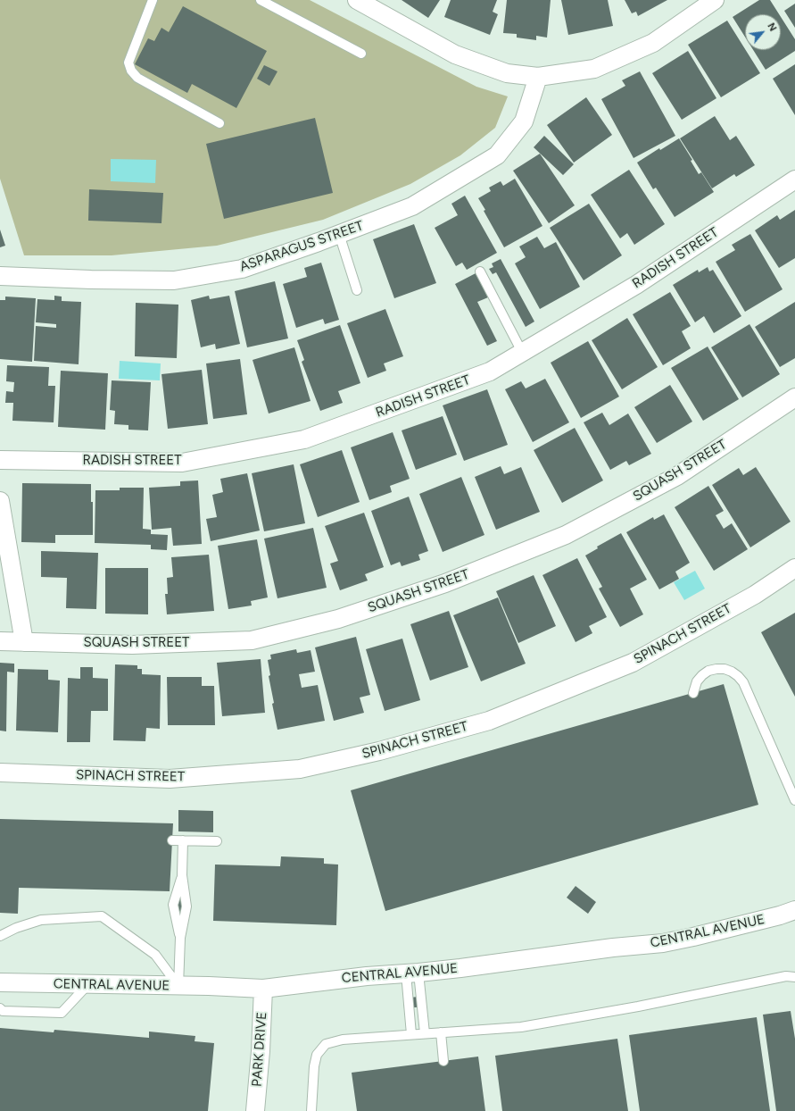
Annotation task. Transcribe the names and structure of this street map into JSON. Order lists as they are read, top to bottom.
{
  "streets": {
    "street": [
      "ASPARAGUS STREET",
      "RADISH STREET",
      "SQUASH STREET",
      "SPINACH STREET",
      "CENTRAL AVENUE",
      "PARK DRIVE"
    ]
  },
  "crossings": [
    ["CENTRAL AVENUE", "PARK DRIVE"]
  ],
  "north": "top right"
}
